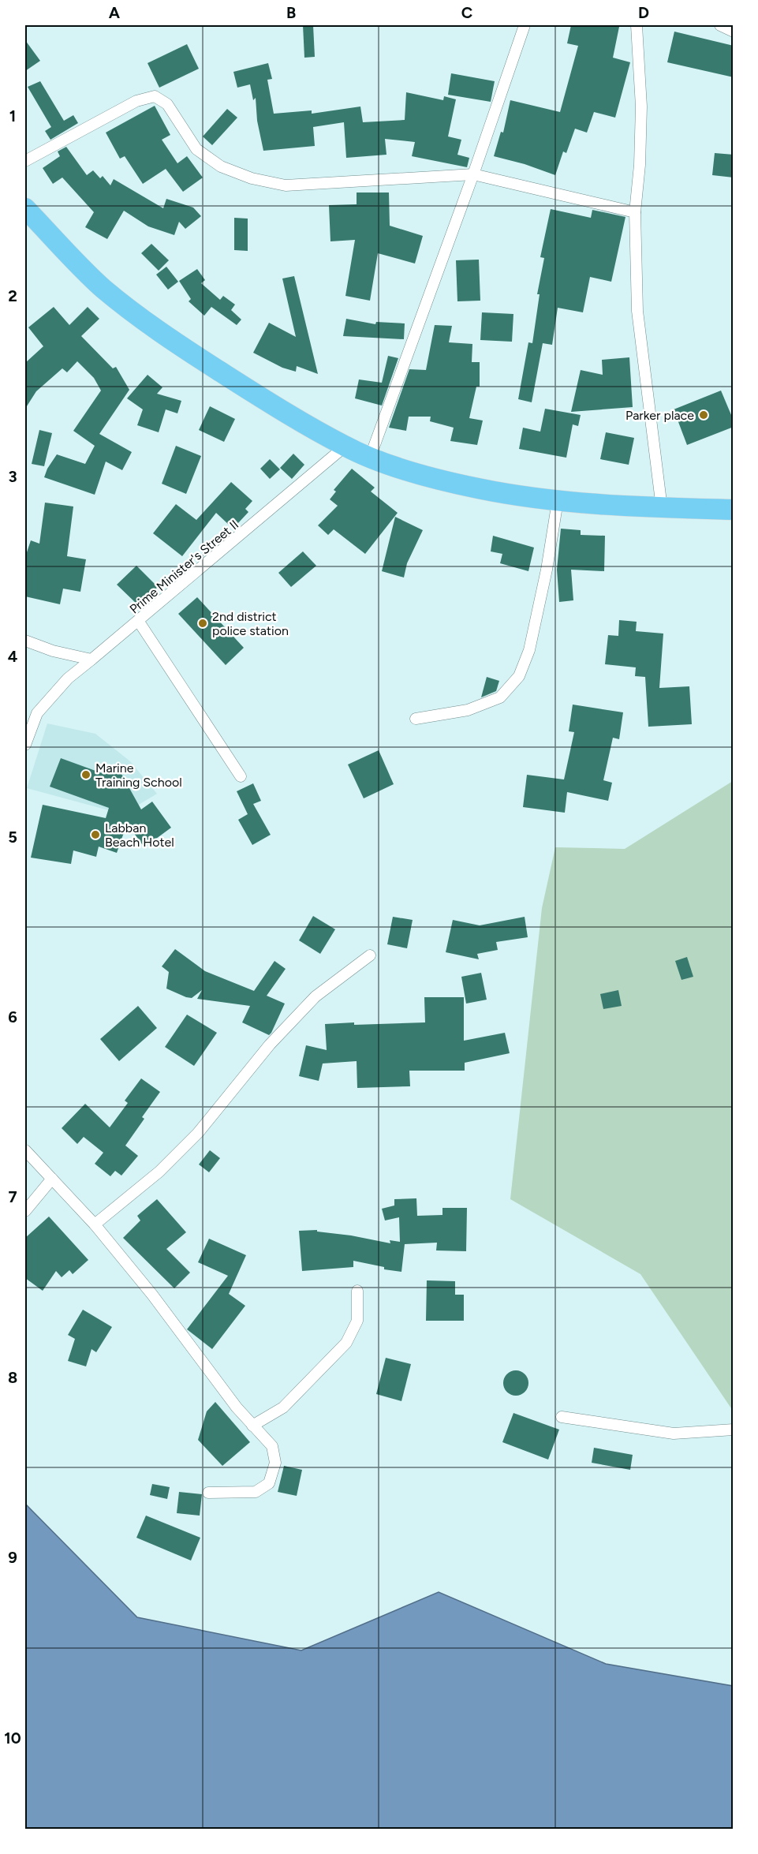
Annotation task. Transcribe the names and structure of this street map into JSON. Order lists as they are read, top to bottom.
{
  "streets": {
    "street": ["Prime Minister's Street II"]
  },
  "places": [
    "Parker place",
    "2nd district police station",
    "Marine Training School",
    "Labban Beach Hotel"
  ],
  "grid": {
    "columns": [
      "A",
      "B",
      "C",
      "D"
    ],
    "rows": [
      "1",
      "2",
      "3",
      "4",
      "5",
      "6",
      "7",
      "8",
      "9",
      "10"
    ]
  }
}
